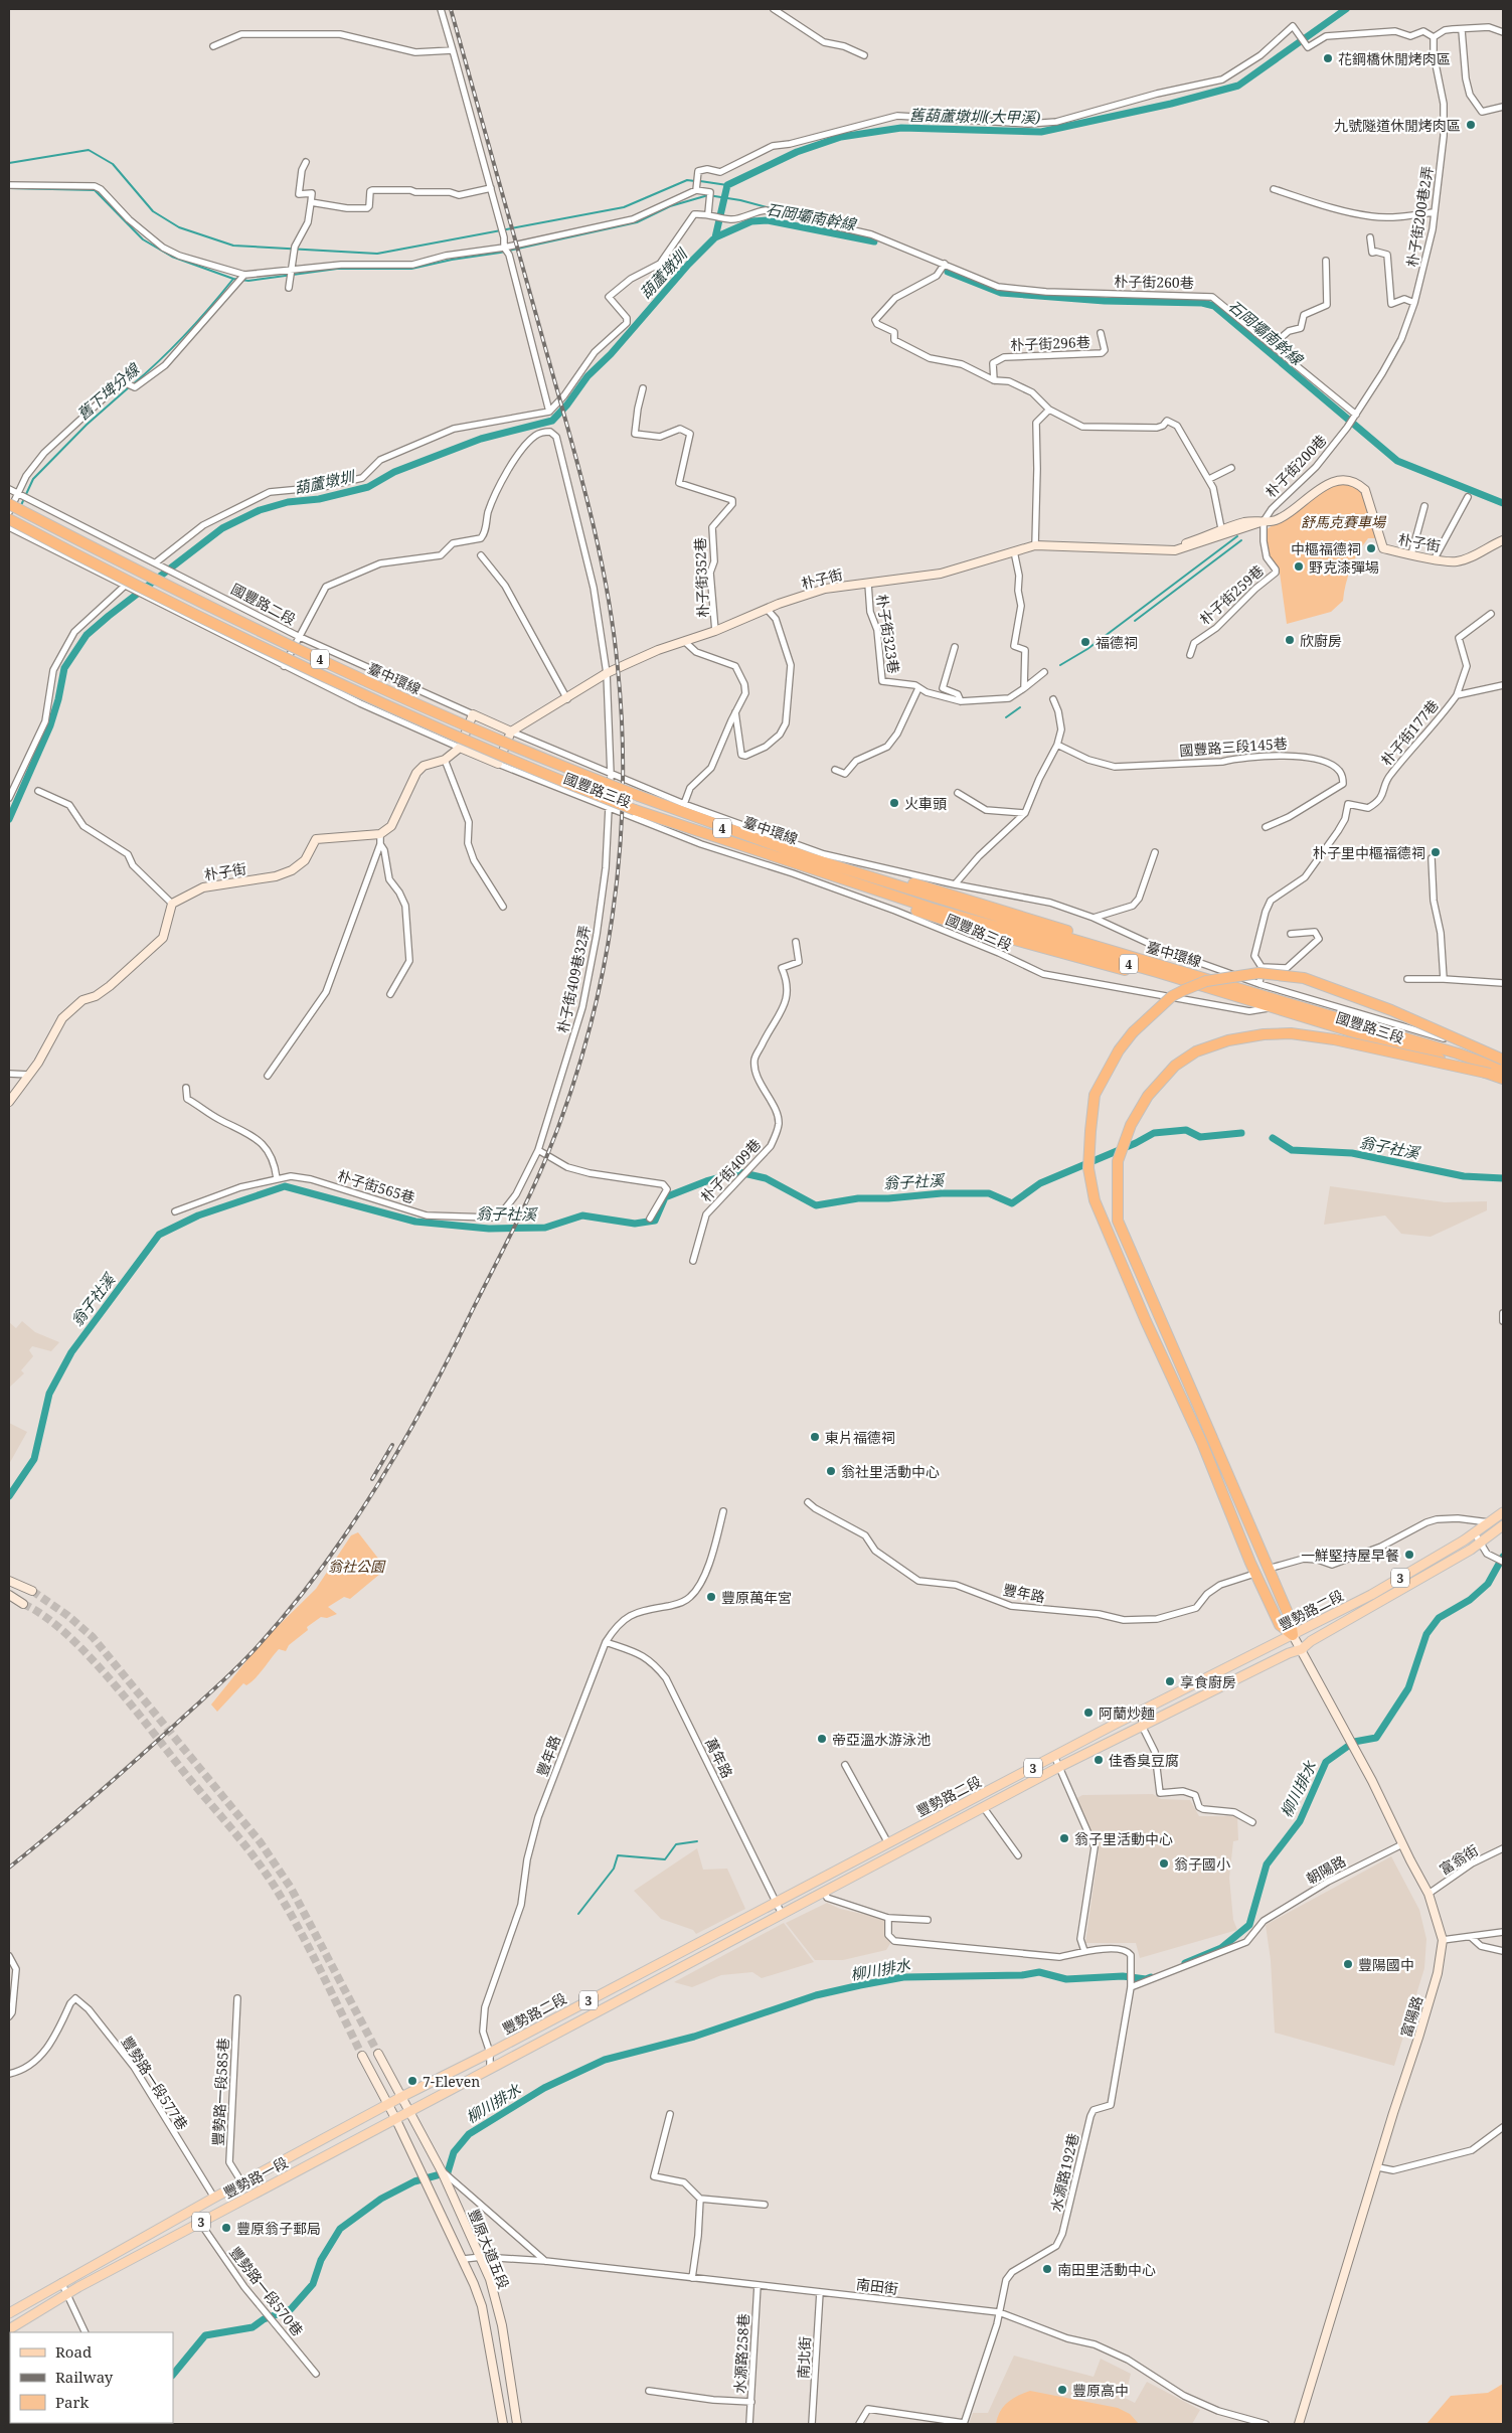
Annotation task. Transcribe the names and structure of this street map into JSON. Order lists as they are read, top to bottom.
{
  "streets": {
    "highway": ["4", "臺中環線"],
    "main road": ["3", "豐勢路二段", "豐勢路一段"],
    "street": [
      "朴子街200巷2弄",
      "朴子街260巷",
      "朴子街296巷",
      "朴子街200巷",
      "朴子街",
      "朴子街352巷",
      "朴子街259巷",
      "國豐路二段",
      "朴子街323巷",
      "朴子街177巷",
      "國豐路三段145巷",
      "國豐路三段",
      "朴子街409巷32弄",
      "朴子街409巷",
      "朴子街565巷",
      "豐年路",
      "萬年路",
      "富翁街",
      "朝陽路",
      "富陽路",
      "豐勢路一段577巷",
      "豐勢路一段585巷",
      "水源路192巷",
      "豐原大道五段",
      "南田街",
      "豐勢路一段570巷",
      "水源路258巷",
      "南北街"
    ]
  },
  "crossings": [
    ["朴子街200巷2弄", "朴子街260巷"],
    ["朴子街200巷2弄", "朴子街200巷"],
    ["朴子街260巷", "朴子街200巷"],
    ["朴子街200巷", "朴子街"],
    ["朴子街200巷", "朴子街259巷"],
    ["朴子街", "朴子街352巷"],
    ["朴子街", "朴子街259巷"],
    ["朴子街", "國豐路二段"],
    ["朴子街", "朴子街323巷"],
    ["朴子街", "國豐路三段"],
    ["朴子街", "朴子街409巷32弄"],
    ["國豐路二段", "國豐路三段"],
    ["國豐路二段", "朴子街409巷32弄"],
    ["國豐路三段", "朴子街409巷32弄"],
    ["朴子街409巷32弄", "朴子街565巷"],
    ["豐年路", "豐勢路二段"],
    ["豐年路", "萬年路"],
    ["豐勢路二段", "萬年路"],
    ["豐勢路二段", "富陽路"],
    ["豐勢路二段", "豐勢路一段"],
    ["豐勢路二段", "豐原大道五段"],
    ["富翁街", "富陽路"],
    ["朝陽路", "富陽路"],
    ["朝陽路", "水源路192巷"],
    ["豐勢路一段577巷", "豐勢路一段"],
    ["豐勢路一段585巷", "豐勢路一段"],
    ["水源路192巷", "南田街"],
    ["豐勢路一段", "豐原大道五段"],
    ["豐勢路一段", "豐勢路一段570巷"],
    ["豐原大道五段", "南田街"],
    ["南田街", "水源路258巷"],
    ["南田街", "南北街"]
  ],
  "water": [
    "舊葫蘆墩圳(大甲溪)",
    "石岡壩南幹線",
    "葫蘆墩圳",
    "舊下埤分線",
    "翁子社溪",
    "柳川排水"
  ],
  "parks": ["舒馬克賽車場", "翁社公園"],
  "places": [
    "花鋼橋休閒烤肉區",
    "九號隧道休閒烤肉區",
    "中樞福德祠",
    "野克漆彈場",
    "欣廚房",
    "福德祠",
    "火車頭",
    "朴子里中樞福德祠",
    "東片福德祠",
    "翁社里活動中心",
    "一鮮堅持屋早餐",
    "豐原萬年宮",
    "享食廚房",
    "阿蘭炒麵",
    "帝亞溫水游泳池",
    "佳香臭豆腐",
    "翁子里活動中心",
    "翁子國小",
    "豐陽國中",
    "7-Eleven",
    "豐原翁子郵局",
    "南田里活動中心",
    "豐原高中"
  ],
  "legend": ["Road", "Railway", "Park"]
}
